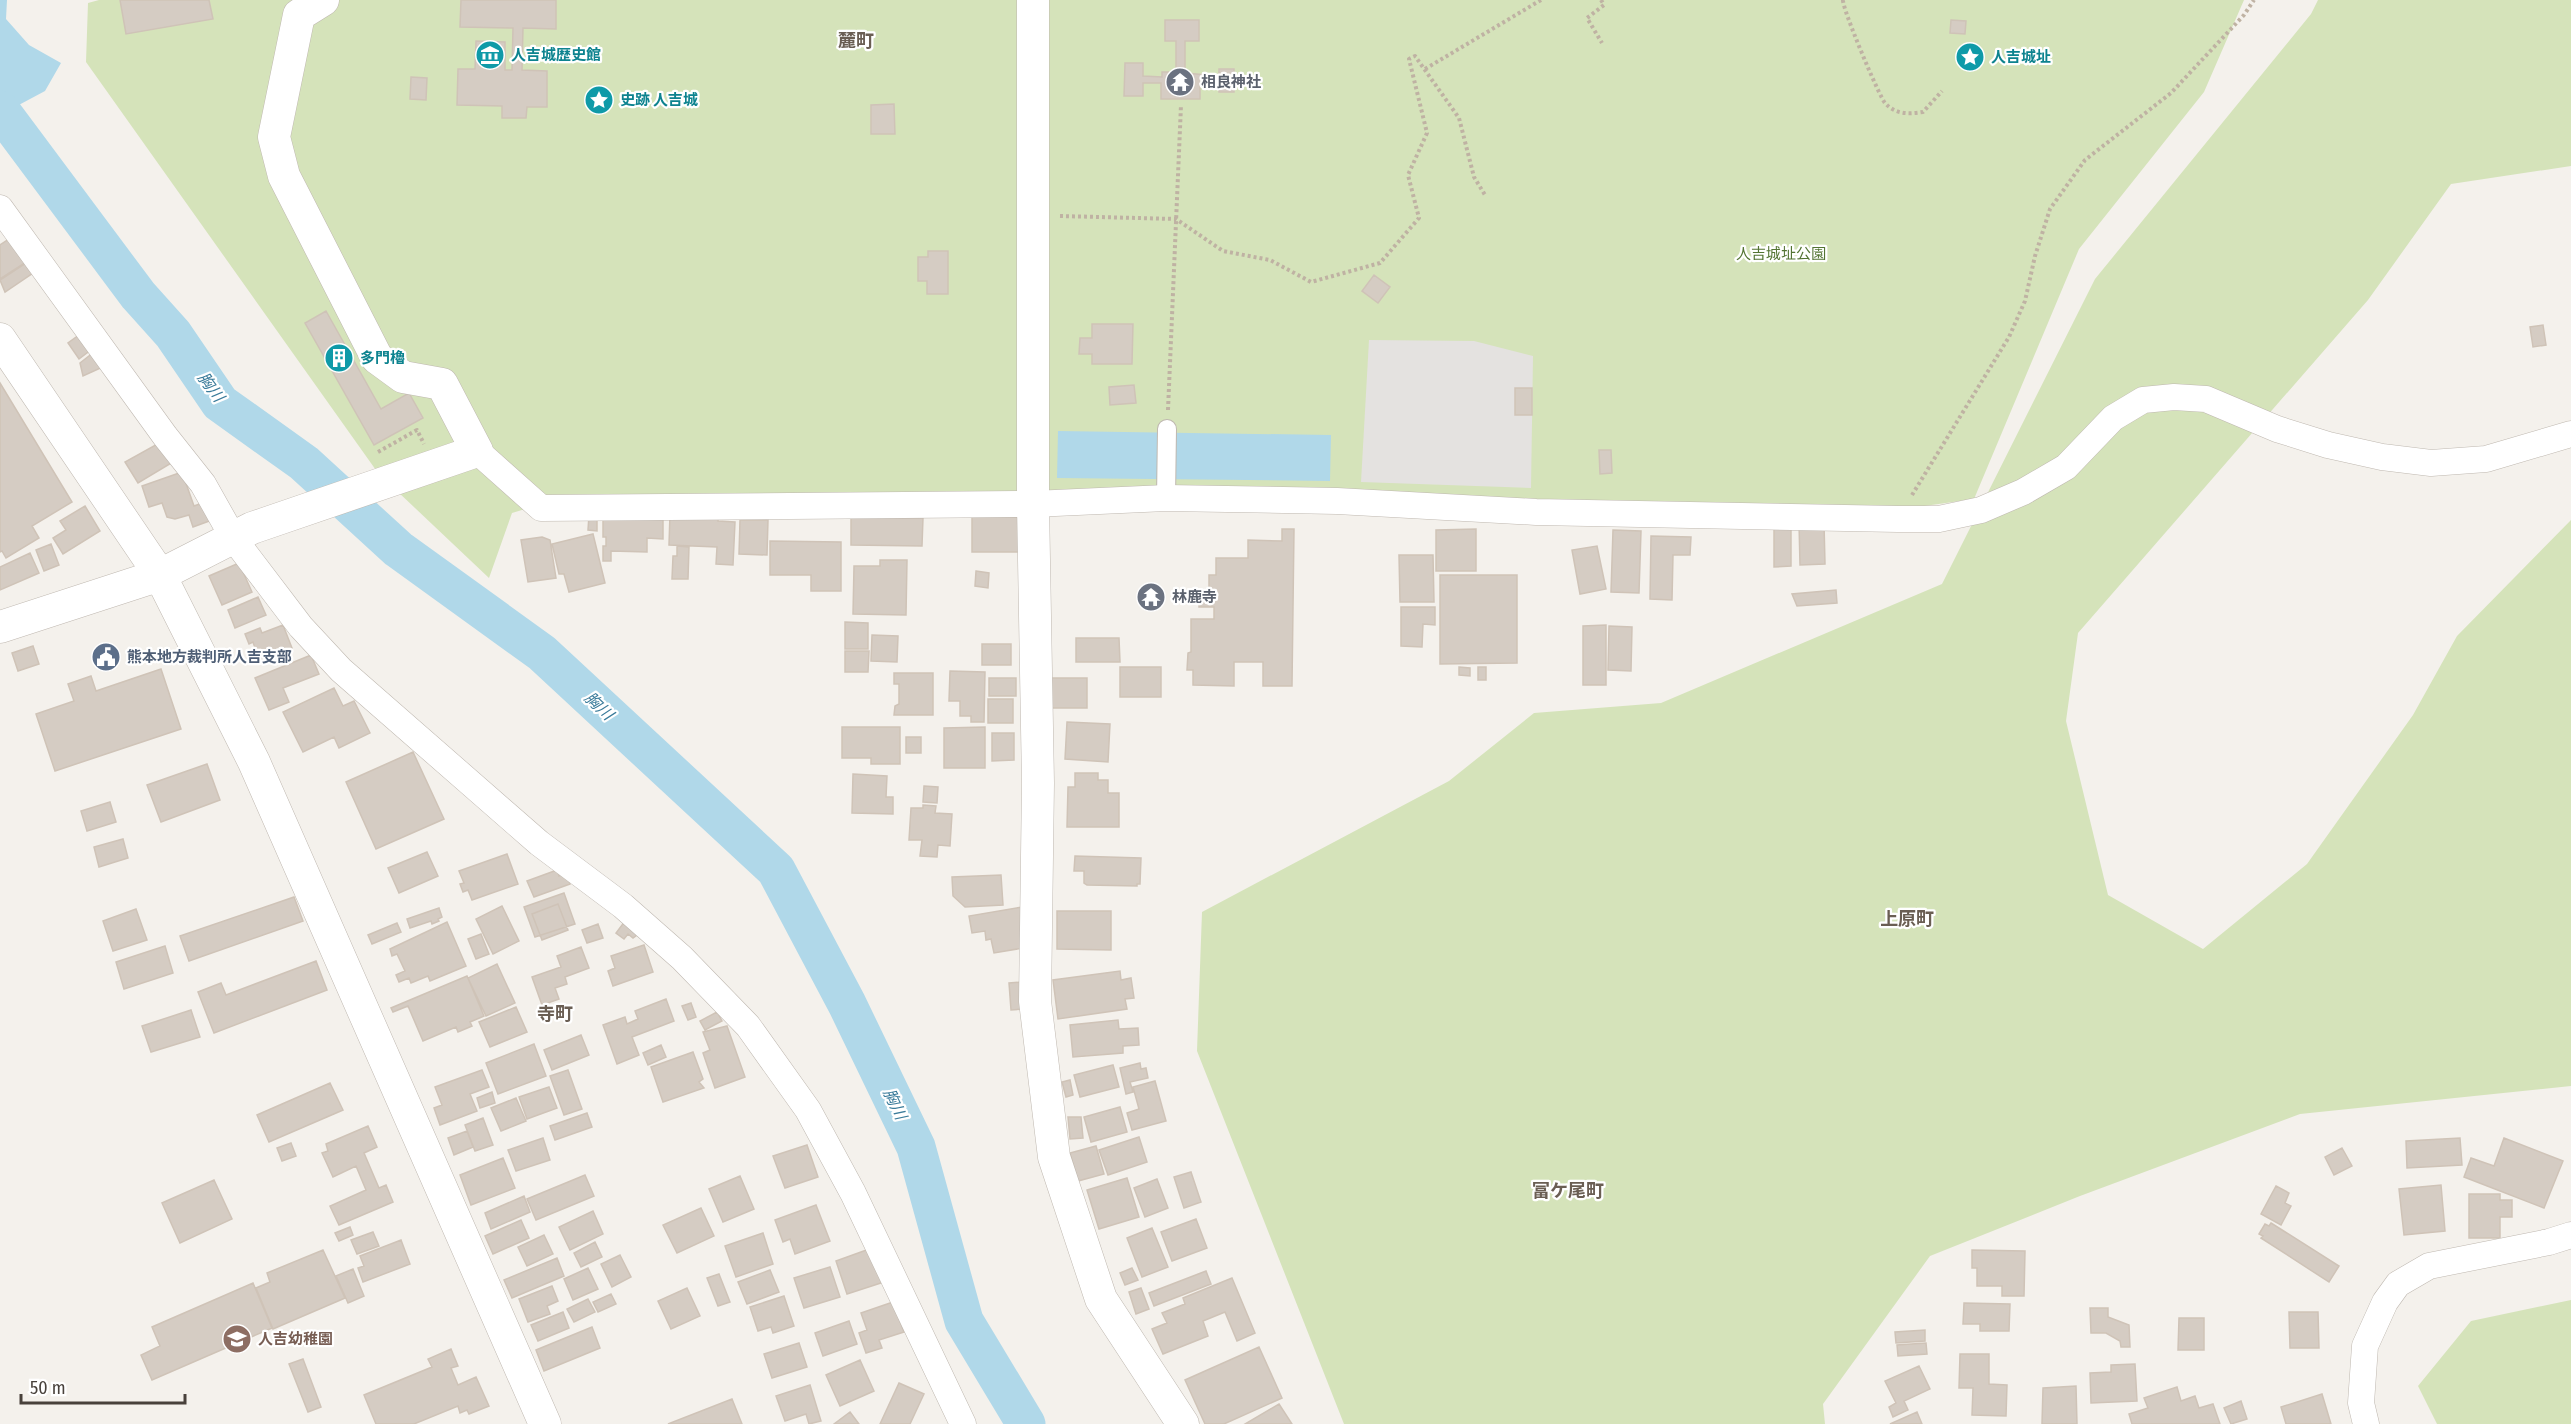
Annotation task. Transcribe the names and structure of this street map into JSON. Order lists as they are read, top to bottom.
{
  "districts": [
    "麓町",
    "上原町",
    "寺町",
    "富ケ尾町"
  ],
  "water": ["胸川"],
  "parks": ["人吉城址公園"],
  "places": {
    "museum": ["人吉城歴史館"],
    "place": ["人吉城址", "史跡 人吉城"],
    "temple": ["相良神社", "林鹿寺"],
    "building": ["多門櫓"],
    "public building": ["熊本地方裁判所人吉支部"],
    "school or university": ["人吉幼稚園"]
  },
  "scale_bar": "50 m"
}
